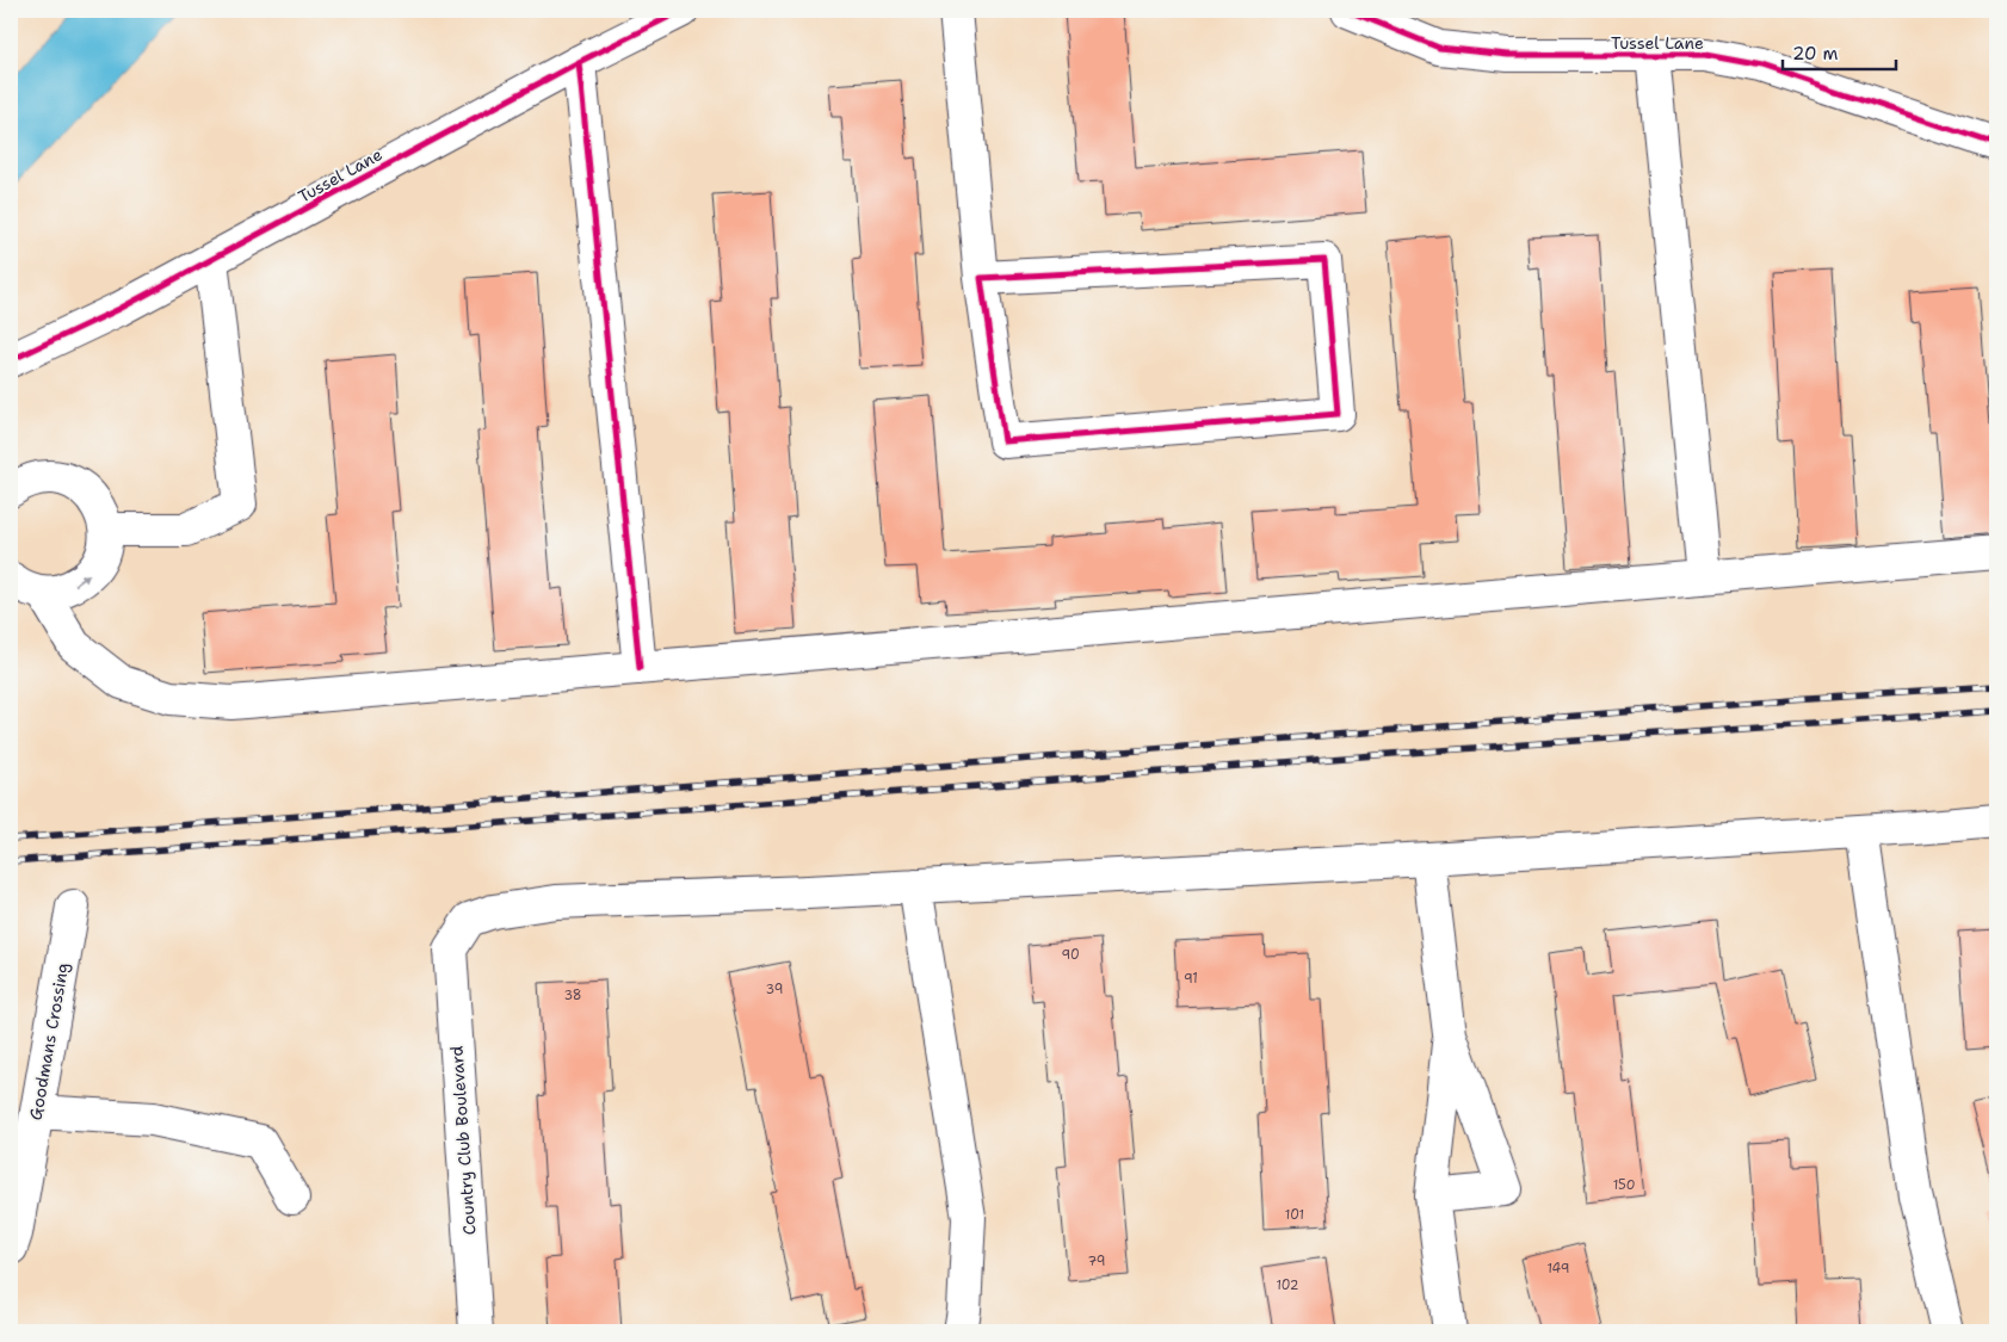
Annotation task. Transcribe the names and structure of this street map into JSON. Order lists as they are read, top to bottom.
{
  "streets": {
    "street": ["Tussel Lane", "Goodmans Crossing", "Country Club Boulevard"]
  },
  "house_numbers": [
    "90",
    "91",
    "39",
    "38",
    "150",
    "101",
    "79",
    "149",
    "102"
  ],
  "scale_bar": "20 m"
}
